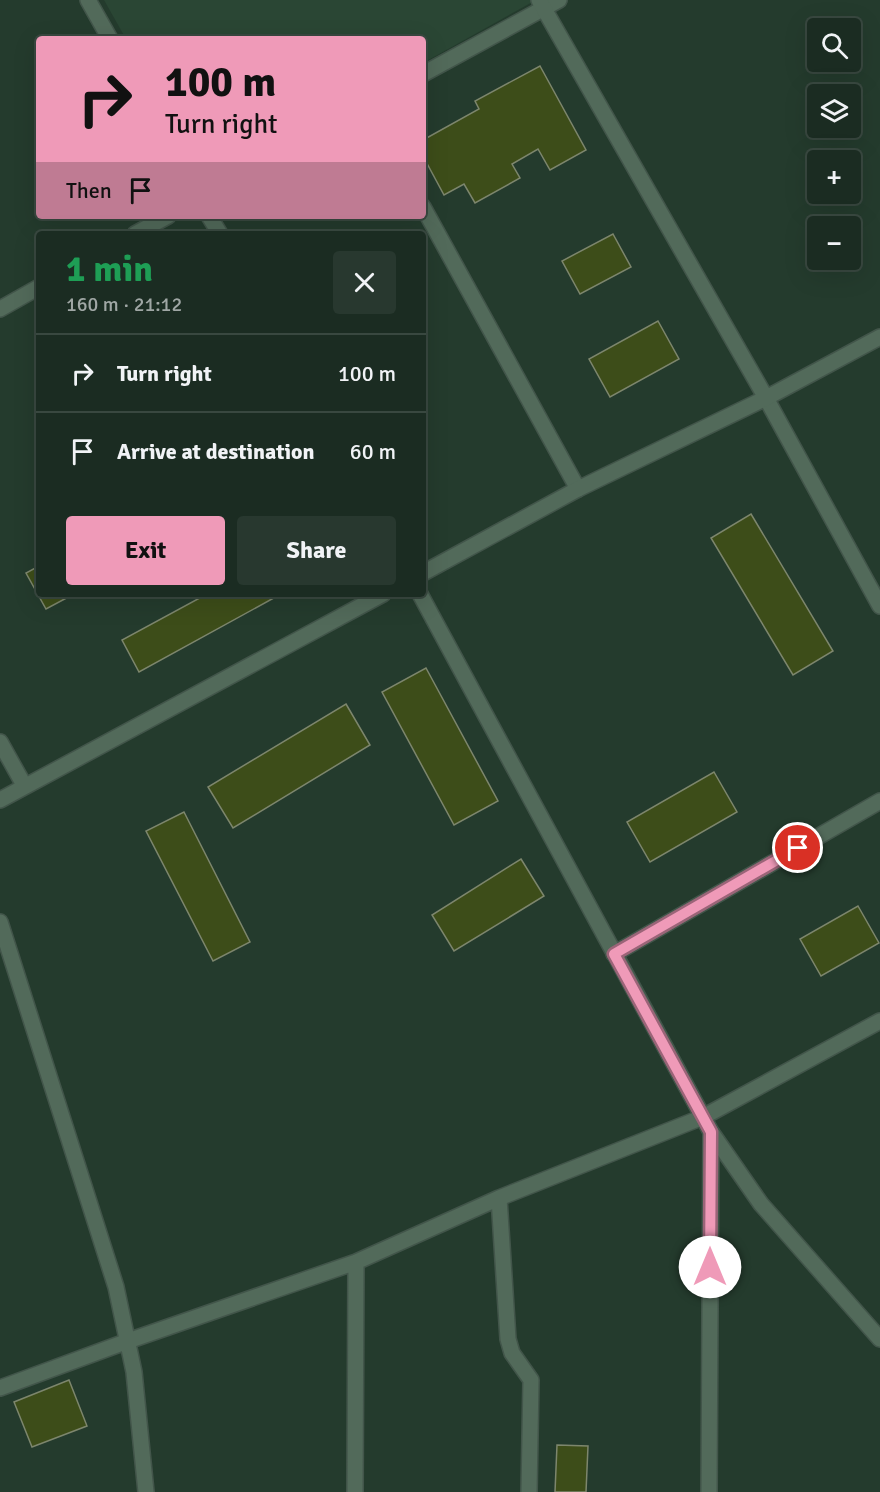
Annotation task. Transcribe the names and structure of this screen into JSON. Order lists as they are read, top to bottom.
{
  "page": {
    "map_buttons": ["+", "−"],
    "turn": ["100 m", "Turn right"],
    "then": "Then",
    "heading": ["1 min", "160 m · 21:12"],
    "list": [
      {
        "name": "Turn right",
        "value": "100 m"
      },
      {
        "name": "Arrive at destination",
        "value": "60 m"
      }
    ],
    "buttons": ["Exit", "Share"]
  }
}
